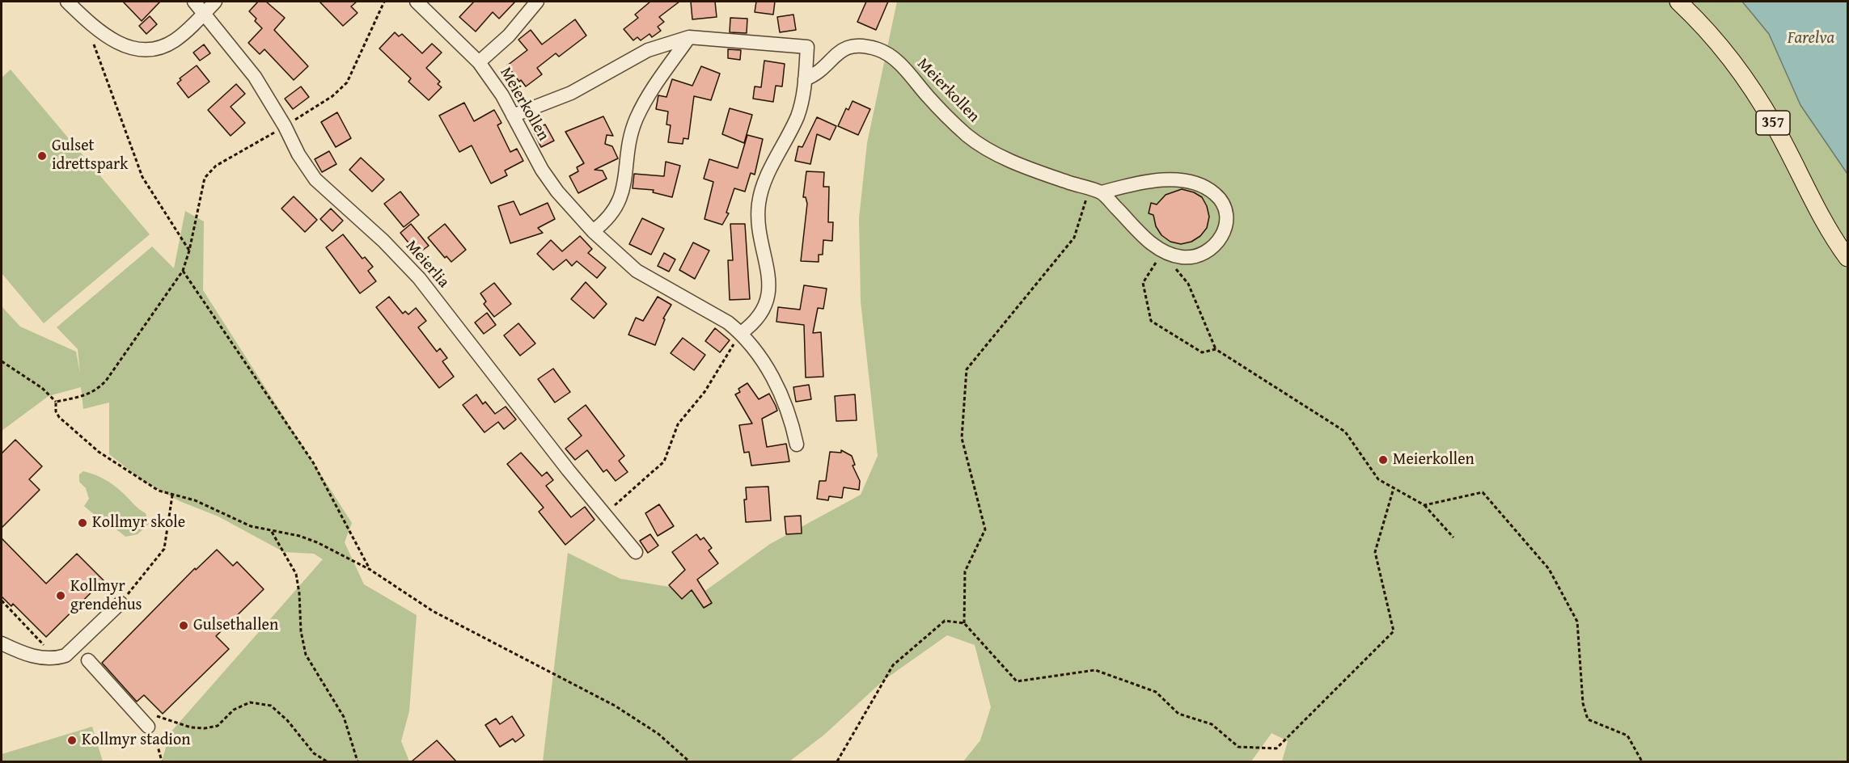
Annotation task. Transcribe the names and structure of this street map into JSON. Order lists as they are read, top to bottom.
{
  "streets": {
    "main road": ["357"],
    "street": ["Meierkollen", "Meierlia"]
  },
  "water": ["Farelva"],
  "places": [
    "Gulset idrettspark",
    "Meierkollen",
    "Kollmyr skole",
    "Kollmyr grendehus",
    "Gulsethallen",
    "Kollmyr stadion"
  ]
}
